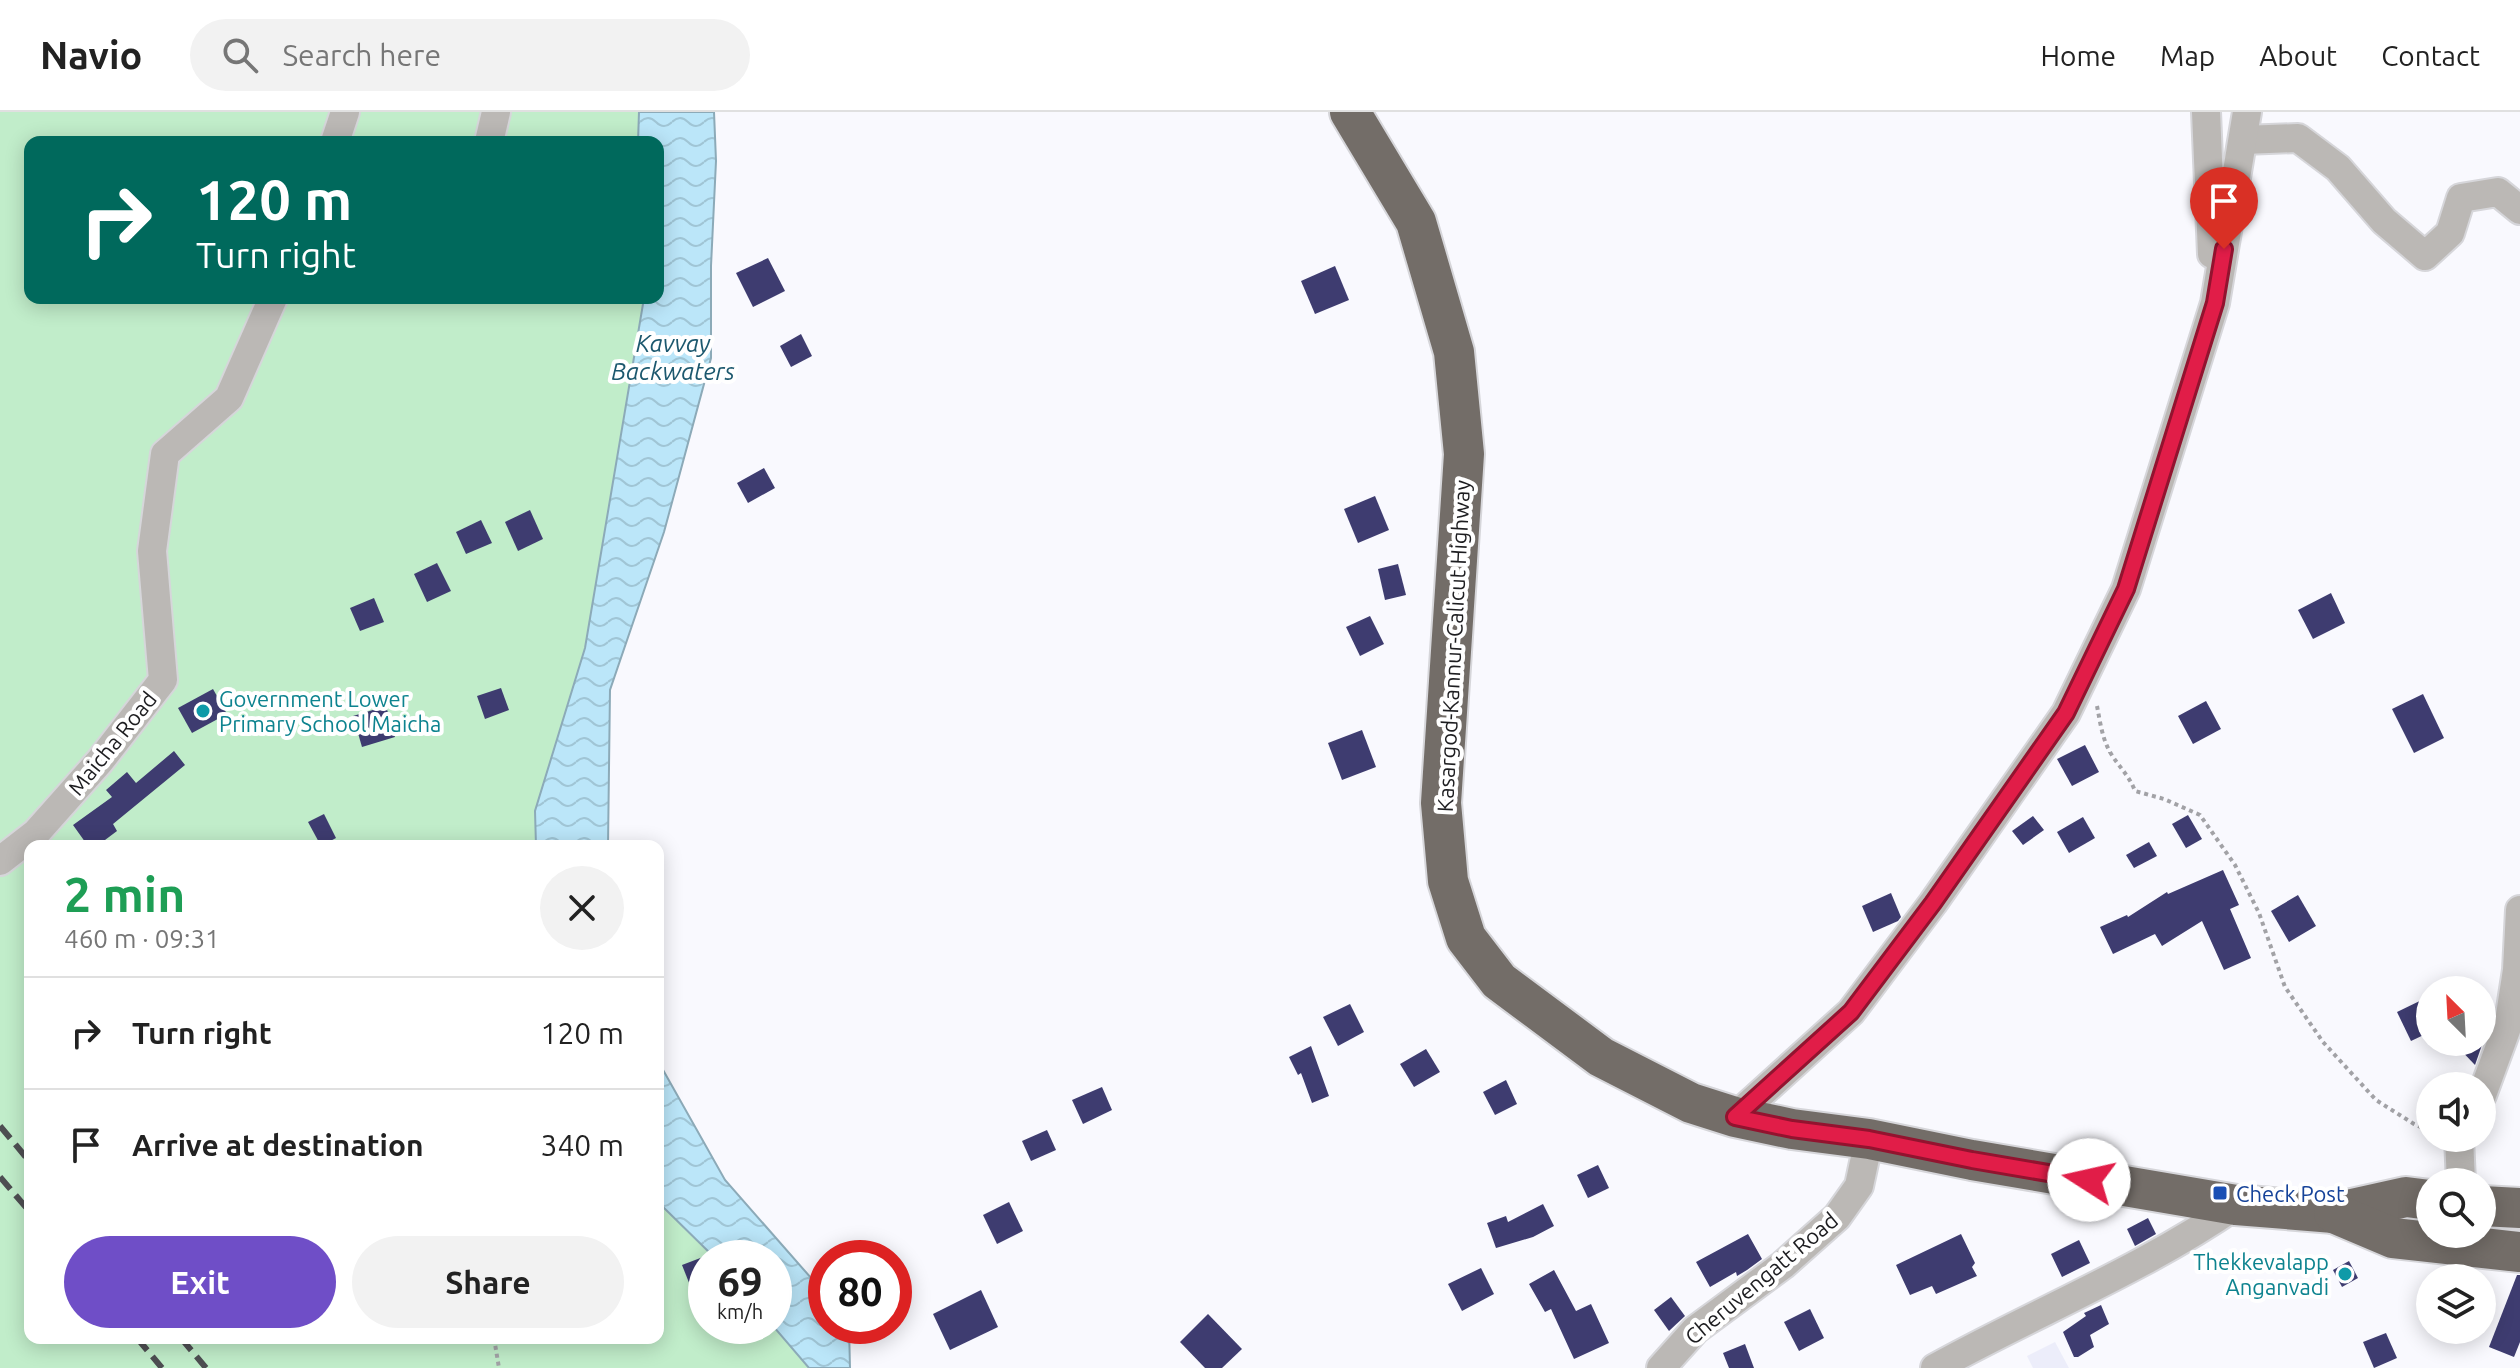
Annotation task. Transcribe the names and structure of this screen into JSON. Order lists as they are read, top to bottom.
{
  "streets": {
    "highway": ["Kasargod-Kannur-Calicut Highway"],
    "street": ["Maicha Road", "Cheruvengatt Road"]
  },
  "crossings": [
    ["Kasargod-Kannur-Calicut Highway", "Cheruvengatt Road"]
  ],
  "water": ["Kavvay Backwaters"],
  "places": {
    "other": ["Government Lower Primary School Maicha", "Thekkevalapp Anganvadi"],
    "transit": ["Check Post"]
  },
  "north": "top left",
  "page": {
    "header": "Navio",
    "search": "Search here",
    "nav": [
      "Home",
      "Map",
      "About",
      "Contact"
    ],
    "turn": ["120 m", "Turn right"],
    "heading": ["2 min", "460 m · 09:31"],
    "list": [
      {
        "name": "Turn right",
        "value": "120 m"
      },
      {
        "name": "Arrive at destination",
        "value": "340 m"
      }
    ],
    "buttons": ["Exit", "Share"],
    "speed": "69 km/h",
    "limit": "80"
  }
}
